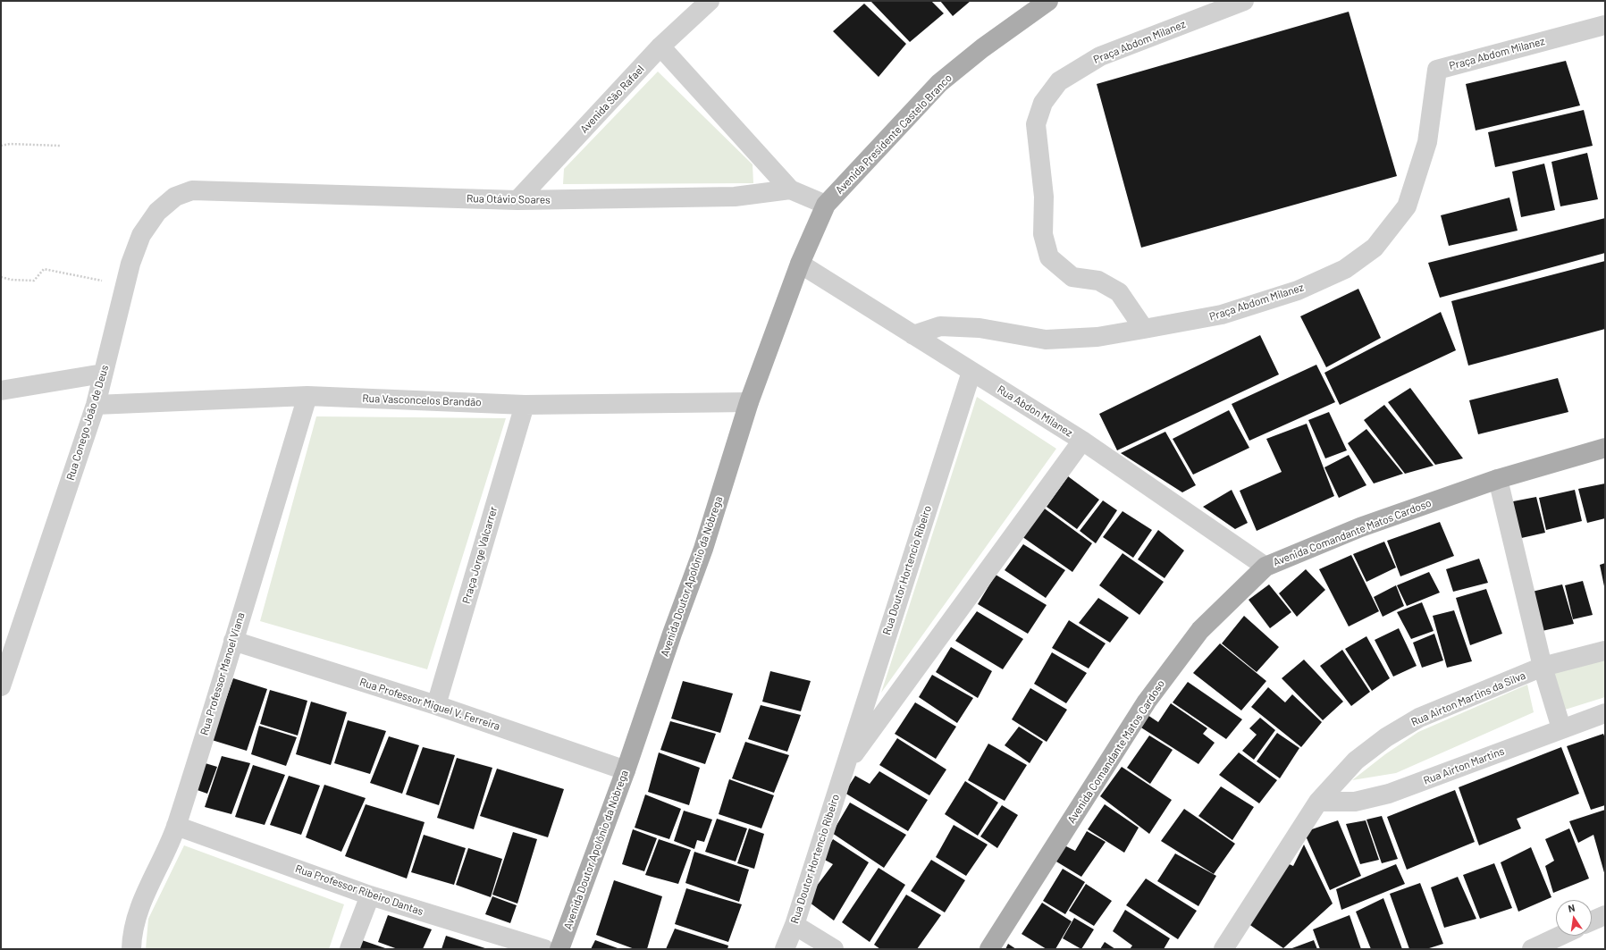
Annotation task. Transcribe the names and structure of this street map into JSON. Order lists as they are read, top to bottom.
{
  "streets": {
    "main road": ["Avenida Presidente Castelo Branco", "Avenida Comandante Matos Cardoso", "Avenida Doutor Apolônio da Nóbrega"],
    "street": [
      "Praça Abdom Milanez",
      "Avenida São Rafael",
      "Rua Otávio Soares",
      "Rua Vasconcelos Brandão",
      "Rua Abdon Milanez",
      "Rua Conego João de Deus",
      "Praça Jorge Valcarrer",
      "Rua Doutor Hortencio Ribeiro",
      "Rua Professor Manoel Viana",
      "Rua Airton Martins da Silva",
      "Rua Professor Miguel V. Ferreira",
      "Rua Airton Martins",
      "Rua Professor Ribeiro Dantas"
    ]
  },
  "crossings": [
    ["Avenida São Rafael", "Rua Otávio Soares"],
    ["Avenida Presidente Castelo Branco", "Avenida Doutor Apolônio da Nóbrega"],
    ["Rua Otávio Soares", "Rua Conego João de Deus"],
    ["Rua Vasconcelos Brandão", "Rua Conego João de Deus"],
    ["Rua Vasconcelos Brandão", "Praça Jorge Valcarrer"],
    ["Rua Vasconcelos Brandão", "Avenida Doutor Apolônio da Nóbrega"],
    ["Rua Vasconcelos Brandão", "Rua Professor Manoel Viana"],
    ["Rua Abdon Milanez", "Avenida Comandante Matos Cardoso"],
    ["Rua Abdon Milanez", "Rua Doutor Hortencio Ribeiro"],
    ["Rua Abdon Milanez", "Avenida Doutor Apolônio da Nóbrega"],
    ["Praça Jorge Valcarrer", "Rua Professor Miguel V. Ferreira"],
    ["Avenida Doutor Apolônio da Nóbrega", "Rua Professor Miguel V. Ferreira"],
    ["Rua Professor Manoel Viana", "Rua Professor Miguel V. Ferreira"],
    ["Rua Professor Manoel Viana", "Rua Professor Ribeiro Dantas"],
    ["Rua Airton Martins da Silva", "Rua Airton Martins"]
  ],
  "north": "top"
}
